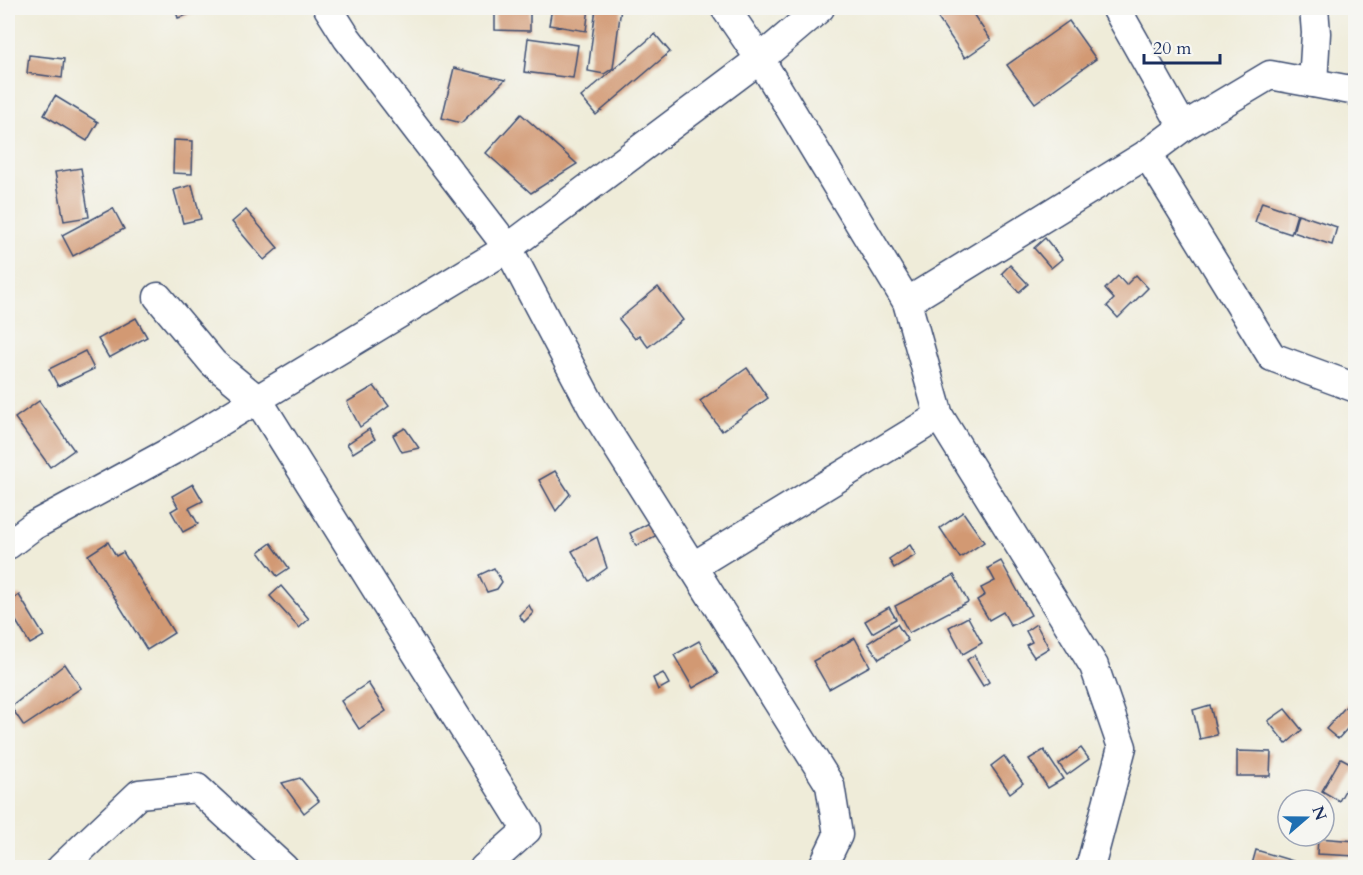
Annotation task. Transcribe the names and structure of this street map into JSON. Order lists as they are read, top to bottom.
{
  "scale_bar": "20 m",
  "north": "right"
}
